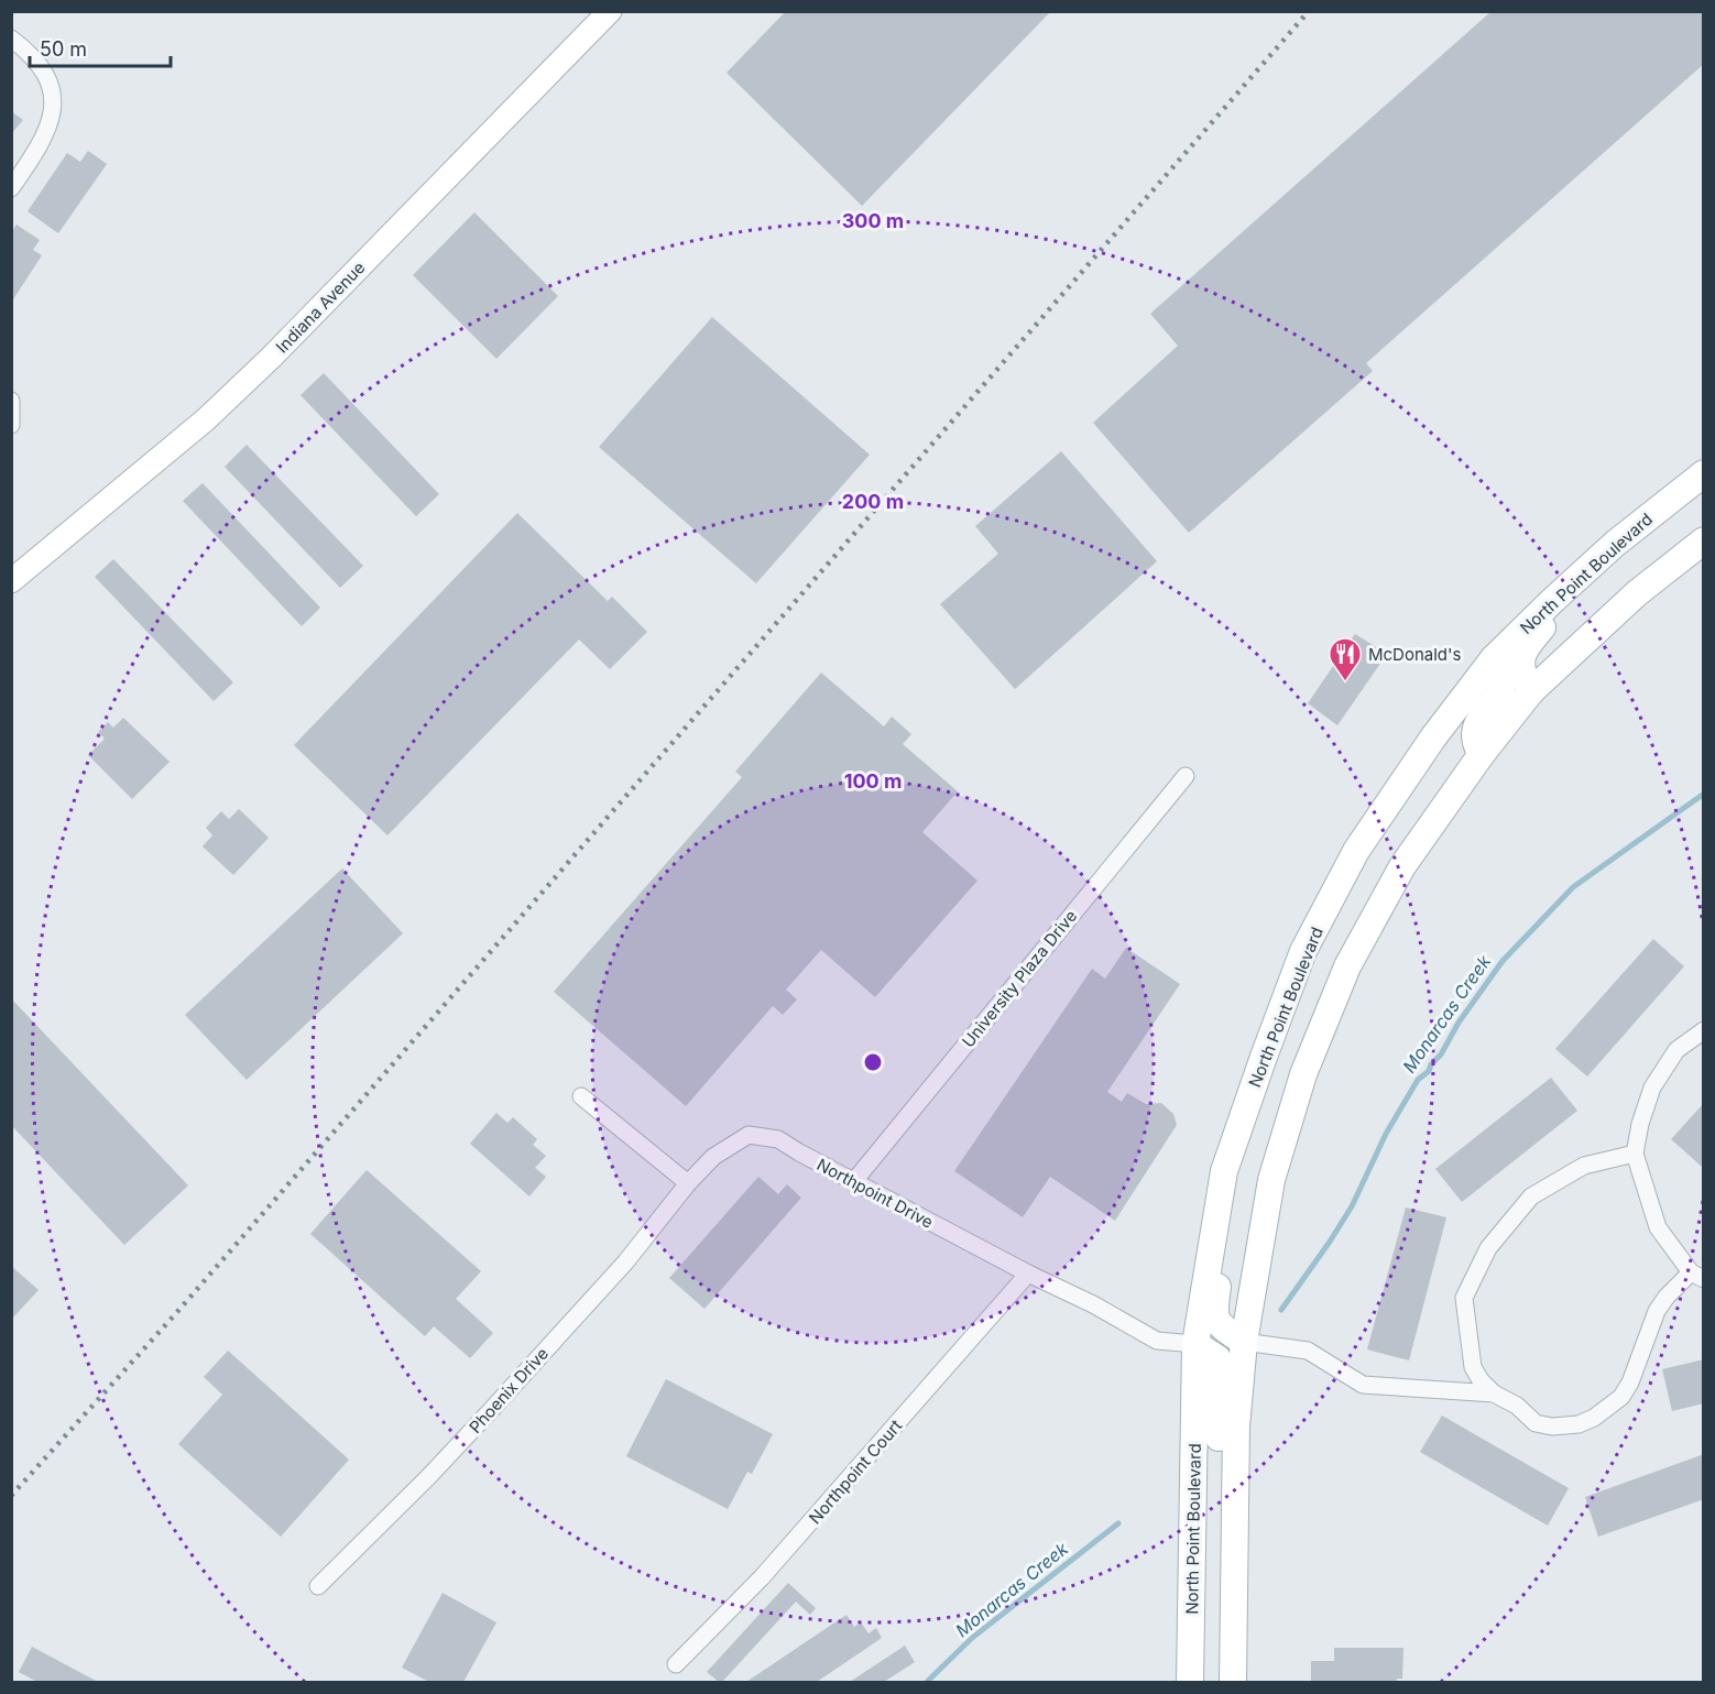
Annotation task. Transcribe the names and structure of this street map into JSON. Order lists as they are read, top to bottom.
{
  "streets": {
    "main road": ["Indiana Avenue", "North Point Boulevard"],
    "street": [
      "University Plaza Drive",
      "Northpoint Drive",
      "Phoenix Drive",
      "Northpoint Court"
    ]
  },
  "crossings": [
    ["North Point Boulevard", "Northpoint Drive"],
    ["University Plaza Drive", "Northpoint Drive"],
    ["Northpoint Drive", "Phoenix Drive"],
    ["Northpoint Drive", "Northpoint Court"]
  ],
  "water": ["Monarcas Creek"],
  "places": {
    "restaurant": ["McDonald's"]
  },
  "scale_bar": "50 m",
  "rings": ["300 m", "200 m", "100 m"]
}
